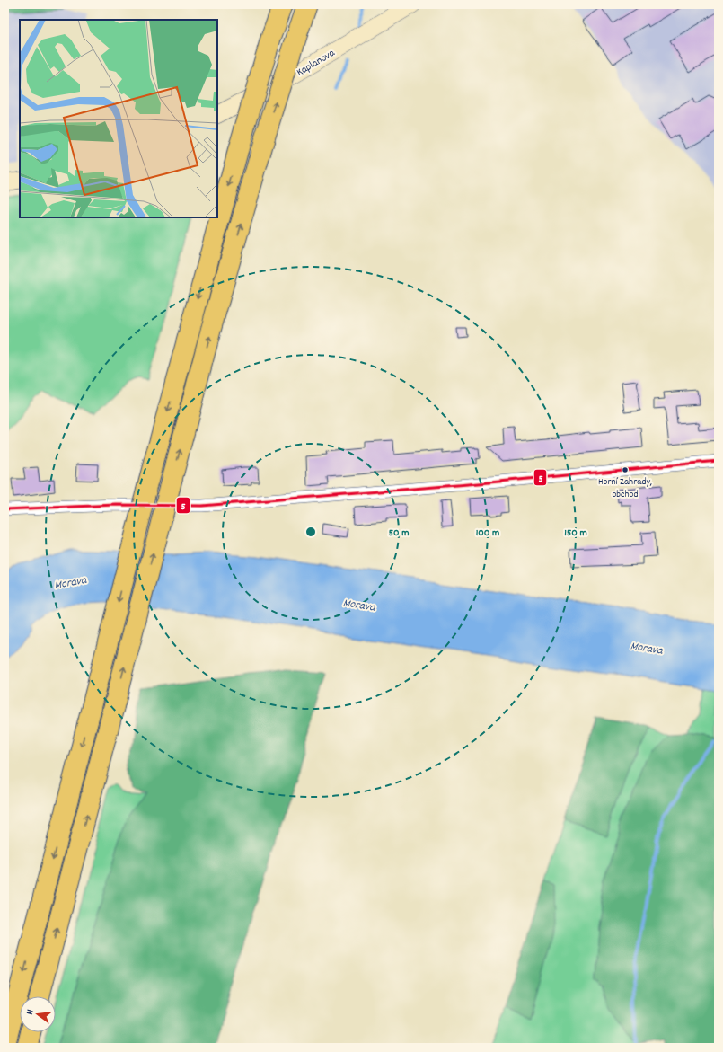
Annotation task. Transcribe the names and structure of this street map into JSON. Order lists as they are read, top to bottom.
{
  "streets": {
    "main road": ["Kaplanova"]
  },
  "water": ["Morava"],
  "places": ["Horní Zahrady, obchod"],
  "lines": ["transit line 5"],
  "north": "left",
  "rings": ["50 m", "100 m", "150 m"]
}
